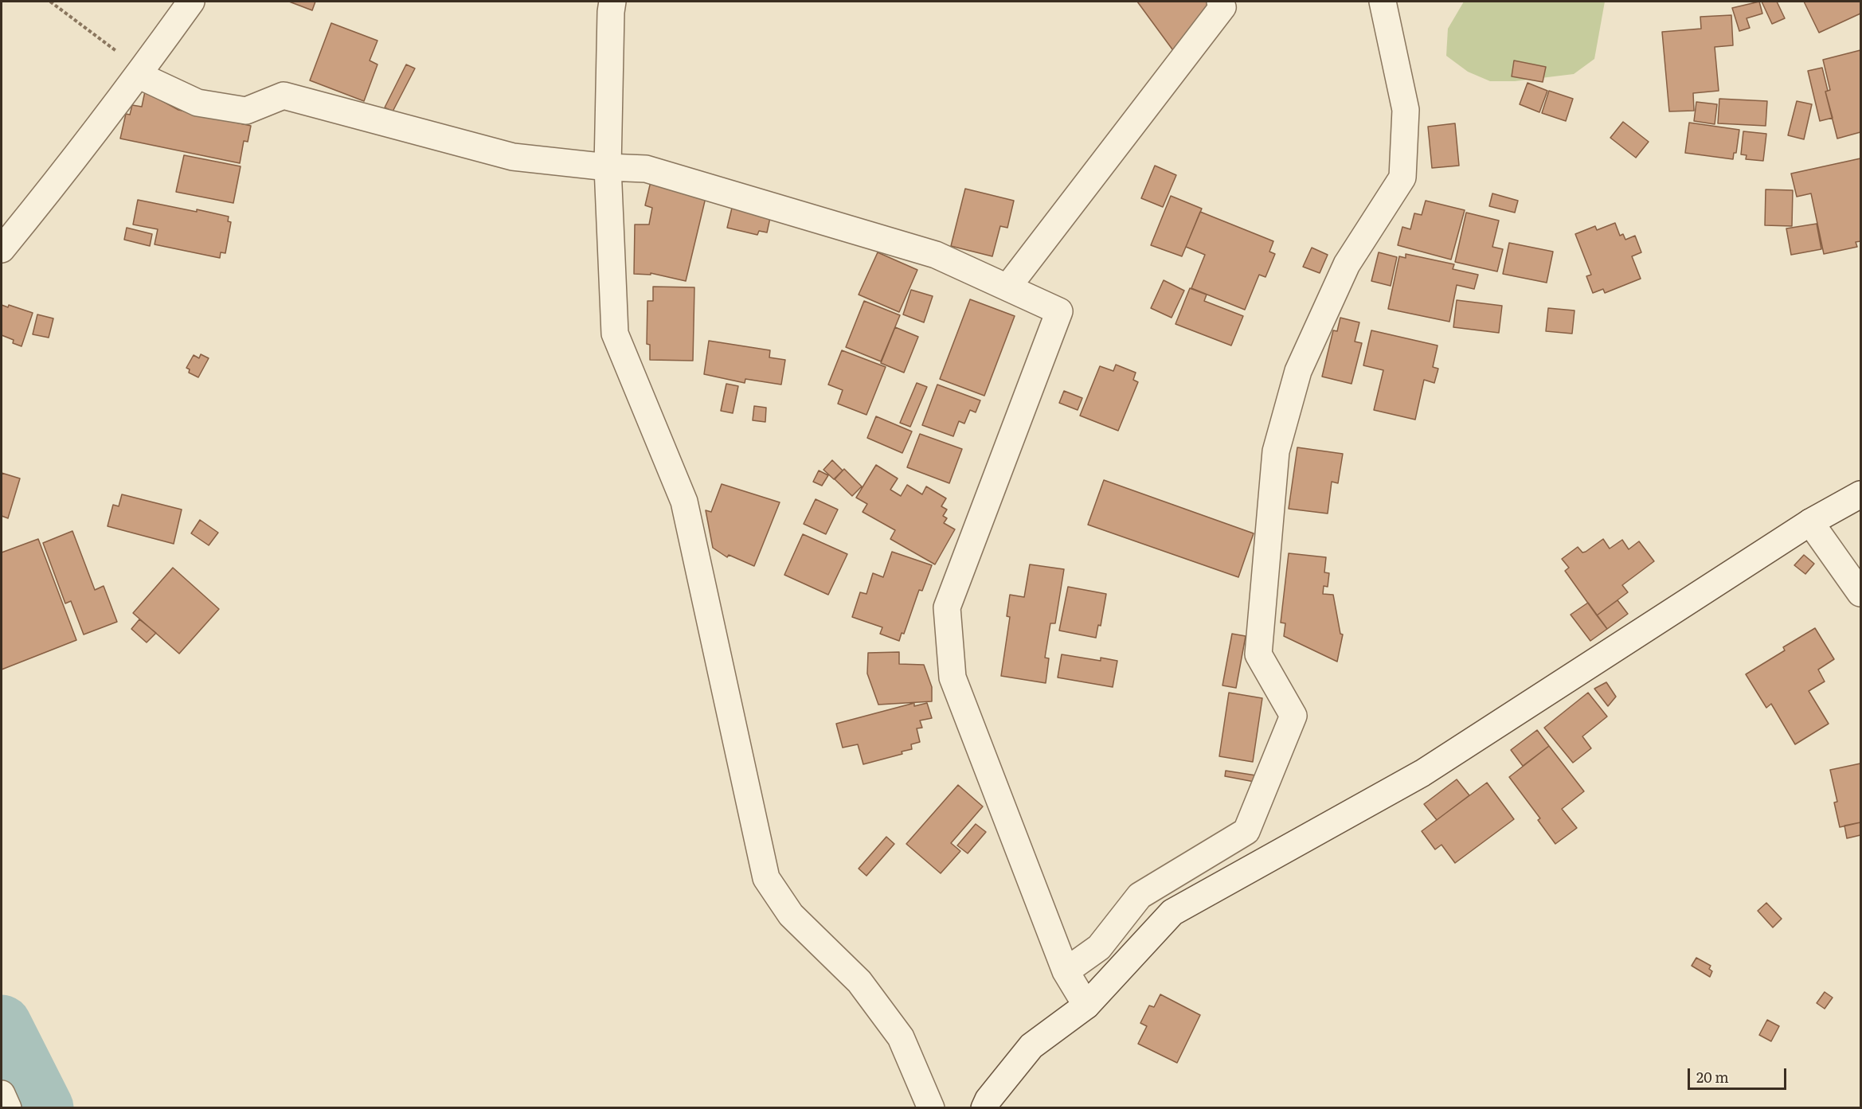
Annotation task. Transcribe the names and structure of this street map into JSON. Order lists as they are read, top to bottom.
{
  "scale_bar": "20 m"
}
